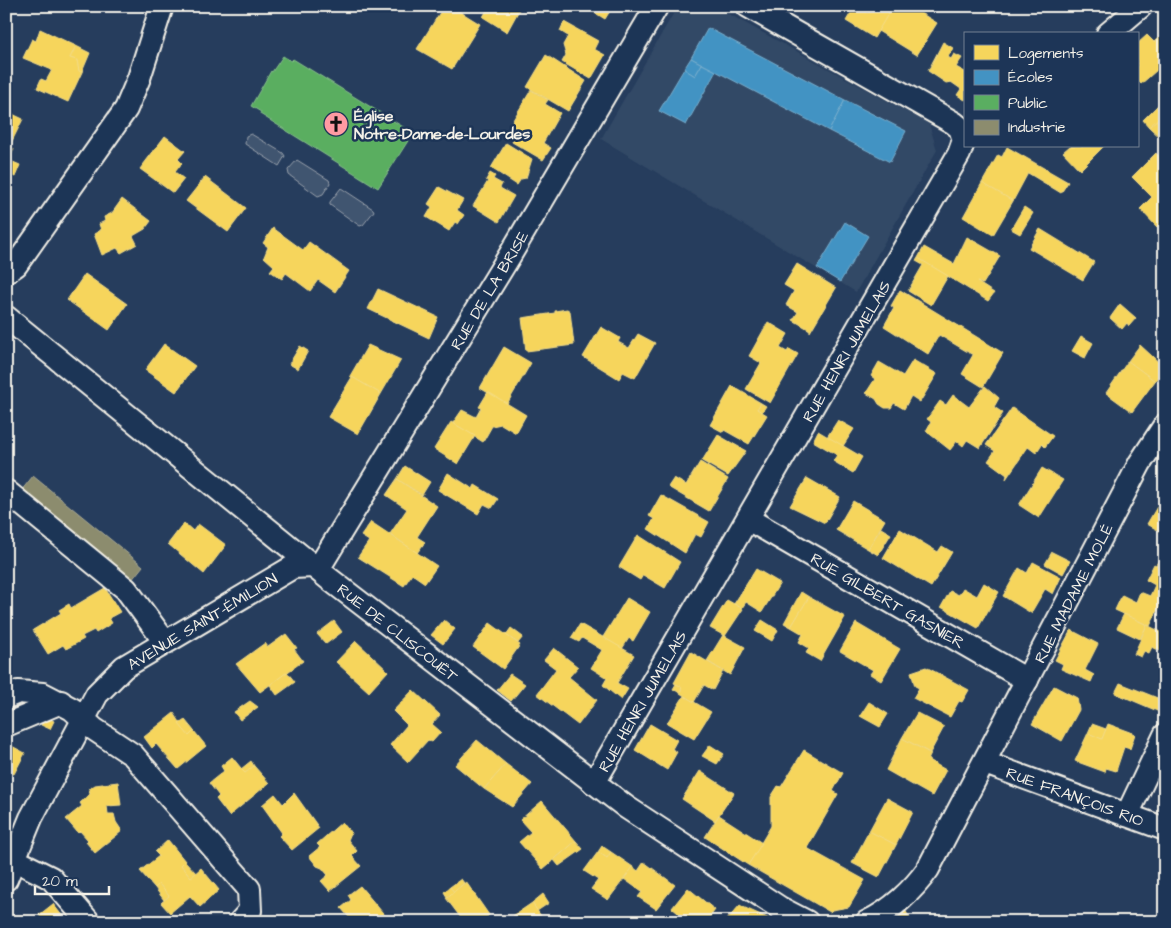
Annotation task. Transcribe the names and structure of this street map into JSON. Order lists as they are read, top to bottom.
{
  "streets": {
    "street": [
      "RUE DE LA BRISE",
      "RUE HENRI JUMELAIS",
      "RUE MADAME MOLÉ",
      "RUE GILBERT GASNIER",
      "AVENUE SAINT-ÉMILION",
      "RUE DE CLISCOUËT",
      "RUE FRANÇOIS RIO"
    ]
  },
  "crossings": [
    ["RUE DE LA BRISE", "AVENUE SAINT-ÉMILION"],
    ["RUE DE LA BRISE", "RUE DE CLISCOUËT"],
    ["RUE HENRI JUMELAIS", "RUE GILBERT GASNIER"],
    ["RUE HENRI JUMELAIS", "RUE DE CLISCOUËT"],
    ["RUE MADAME MOLÉ", "RUE GILBERT GASNIER"],
    ["RUE MADAME MOLÉ", "RUE FRANÇOIS RIO"],
    ["AVENUE SAINT-ÉMILION", "RUE DE CLISCOUËT"]
  ],
  "places": {
    "church": ["Église Notre-Dame-de-Lourdes"]
  },
  "legend": [
    "Logements",
    "Écoles",
    "Public",
    "Industrie"
  ],
  "scale_bar": "20 m"
}
